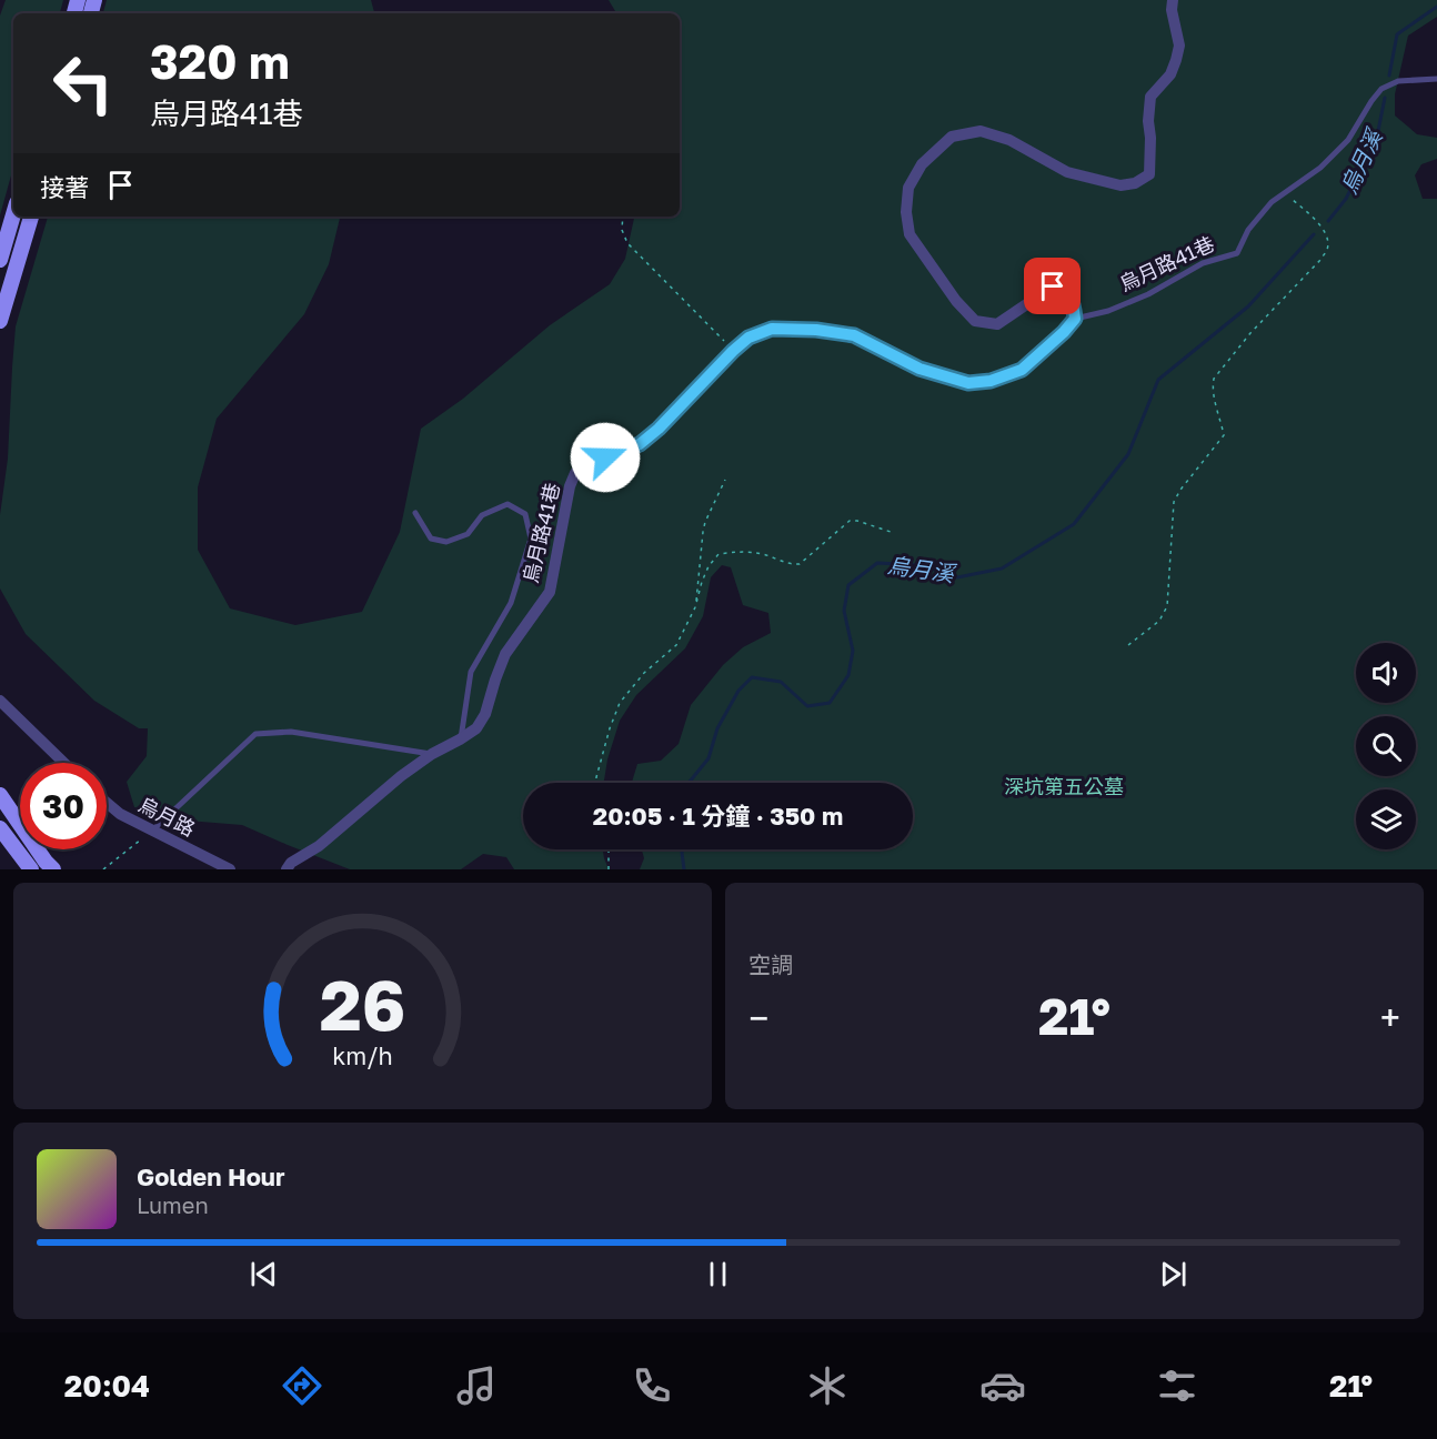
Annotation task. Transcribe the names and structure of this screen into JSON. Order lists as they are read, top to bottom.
{
  "streets": {
    "street": ["烏月路41巷", "烏月路"]
  },
  "water": ["烏月溪"],
  "parks": ["深坑第五公墓"],
  "page": {
    "turn": ["320 m", "烏月路41巷"],
    "then": "接著",
    "limit": "30",
    "trip": "20:05 · 1 分鐘 · 350 m",
    "tile": "空調",
    "heat": ["−", "21°", "+"],
    "song": ["Golden Hour", "Lumen"],
    "tabs": ["20:04", "21°"],
    "gauge": ["26", "km/h"]
  }
}
